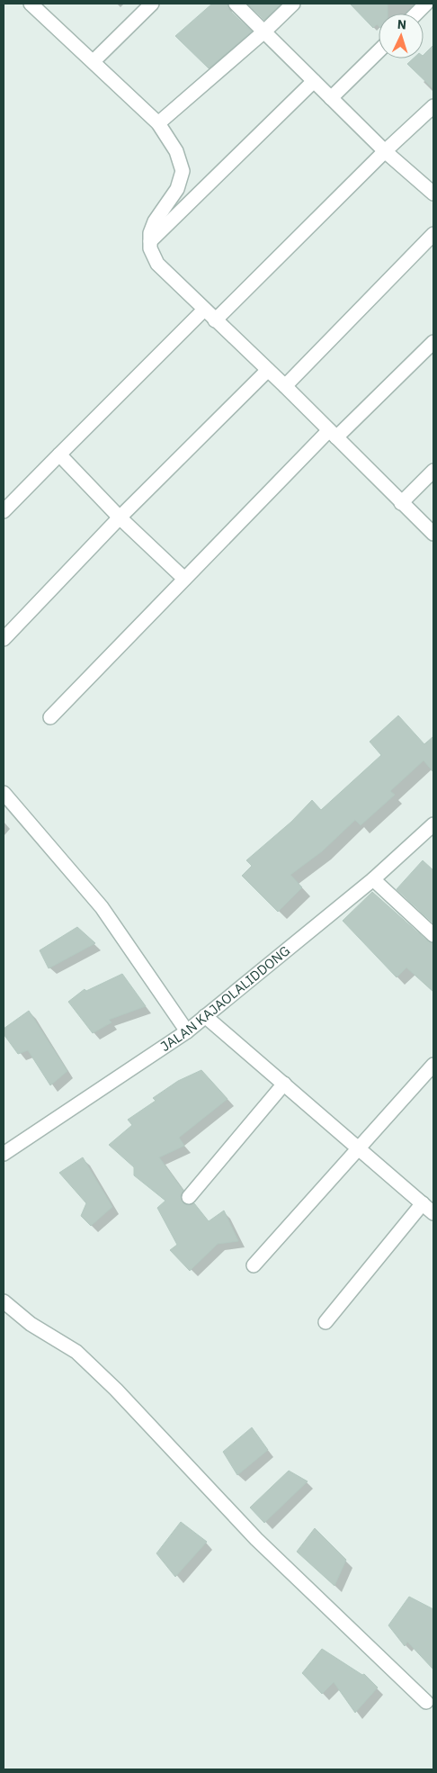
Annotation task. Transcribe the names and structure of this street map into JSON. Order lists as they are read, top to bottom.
{
  "streets": {
    "street": ["JALAN KAJAOLALIDDONG"]
  },
  "north": "top"
}
